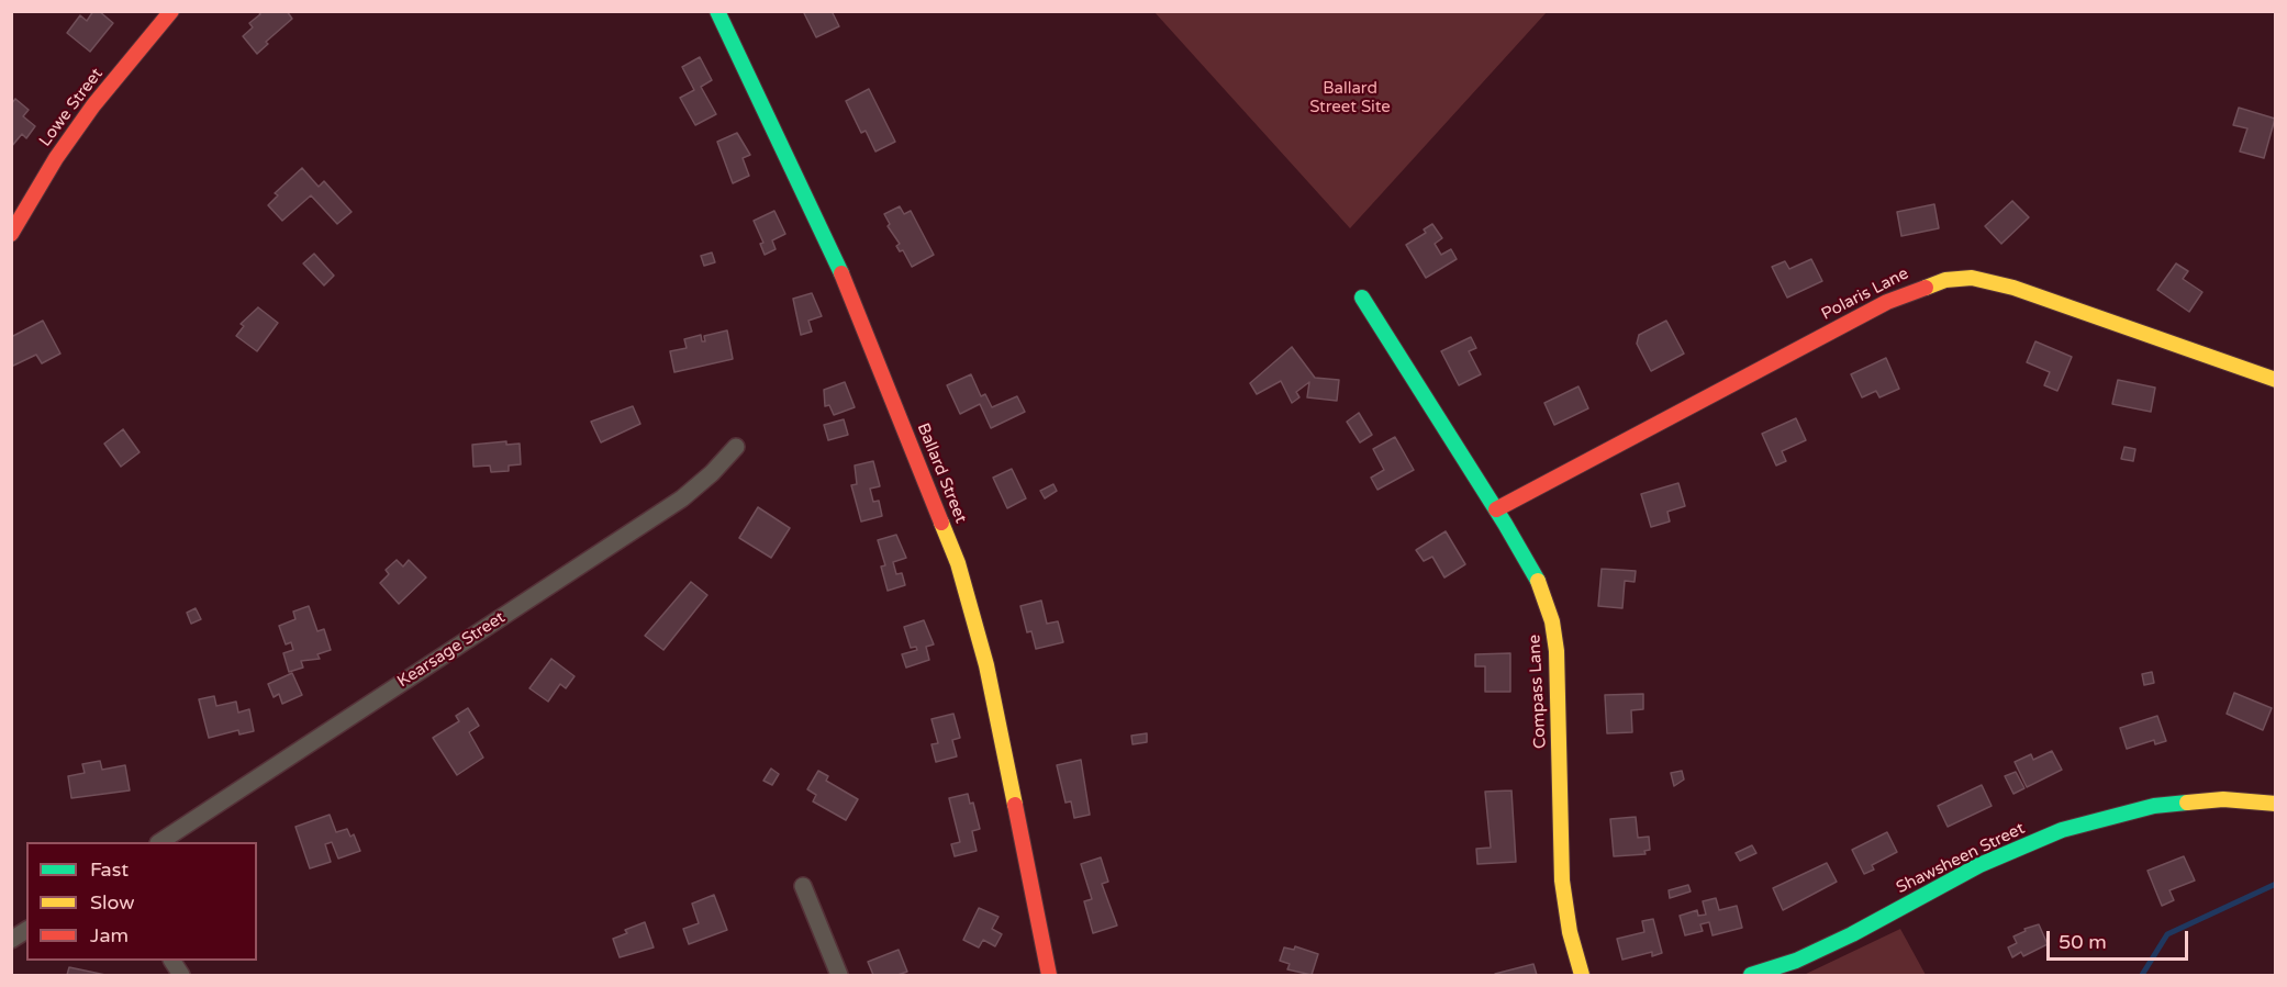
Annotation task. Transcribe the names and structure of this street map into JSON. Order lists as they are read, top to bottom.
{
  "streets": {
    "street": [
      "Lowe Street",
      "Polaris Lane",
      "Ballard Street",
      "Kearsage Street",
      "Compass Lane",
      "Shawsheen Street"
    ]
  },
  "crossings": [
    ["Polaris Lane", "Compass Lane"]
  ],
  "parks": ["Ballard Street Site"],
  "legend": ["Fast", "Slow", "Jam"],
  "scale_bar": "50 m"
}
